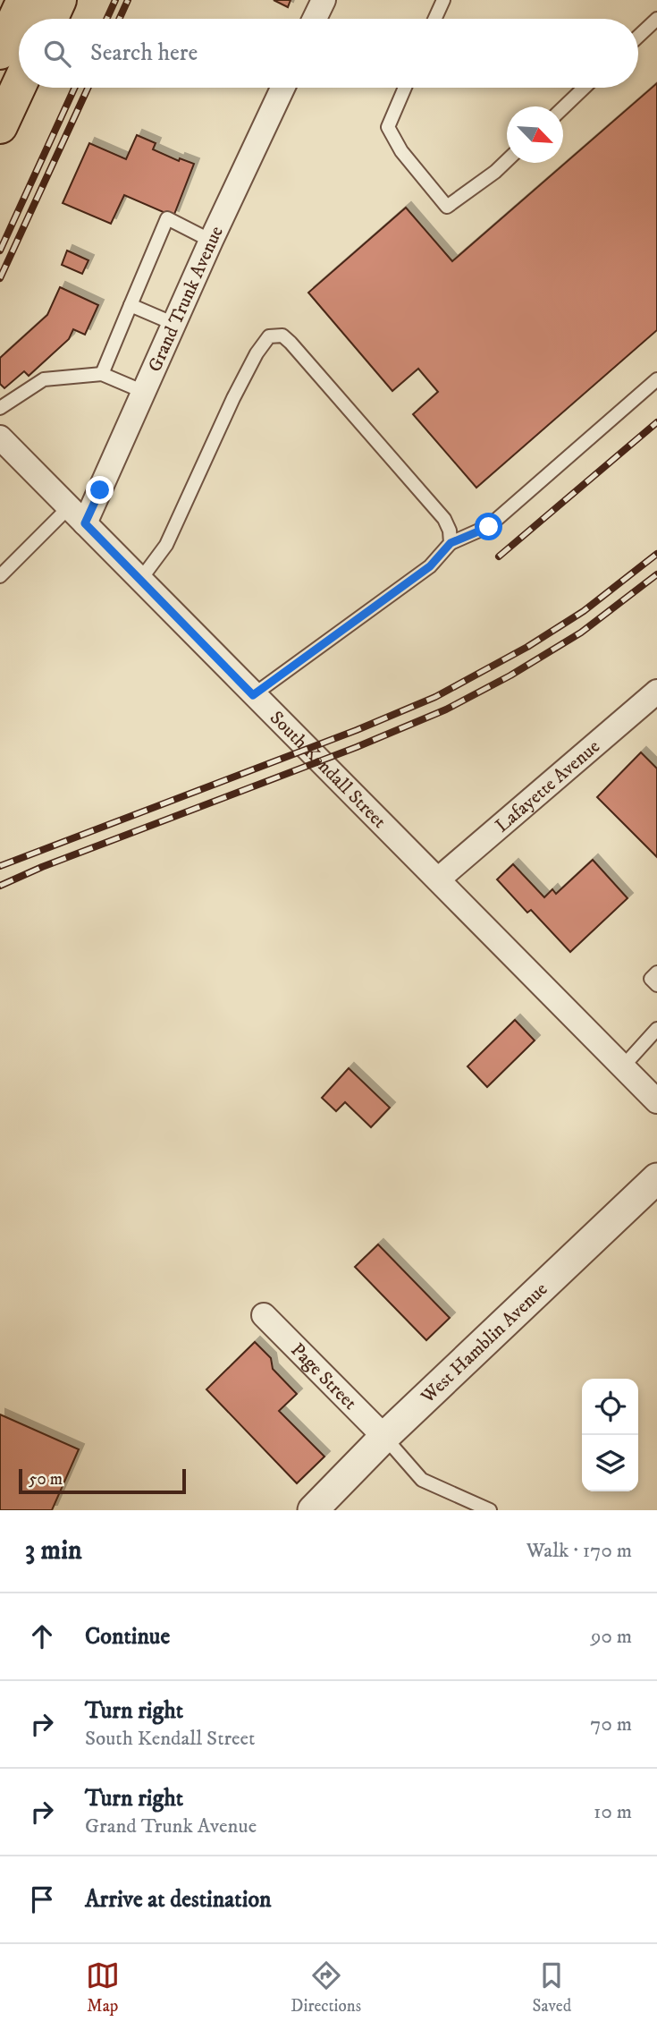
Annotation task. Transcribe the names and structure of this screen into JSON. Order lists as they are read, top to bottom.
{
  "streets": {
    "street": [
      "Grand Trunk Avenue",
      "South Kendall Street",
      "Lafayette Avenue",
      "West Hamblin Avenue",
      "Page Street"
    ]
  },
  "crossings": [
    ["Grand Trunk Avenue", "South Kendall Street"],
    ["South Kendall Street", "Lafayette Avenue"],
    ["West Hamblin Avenue", "Page Street"]
  ],
  "scale_bar": "50 m",
  "north": "bottom right",
  "page": {
    "search": "Search here",
    "scale": "50 m",
    "heading": ["3 min", "Walk · 170 m"],
    "list": [
      ["Continue", "90 m"],
      ["Turn right", "South Kendall Street", "70 m"],
      ["Turn right", "Grand Trunk Avenue", "10 m"],
      "Arrive at destination"
    ],
    "nav": ["Map", "Directions", "Saved"]
  }
}
